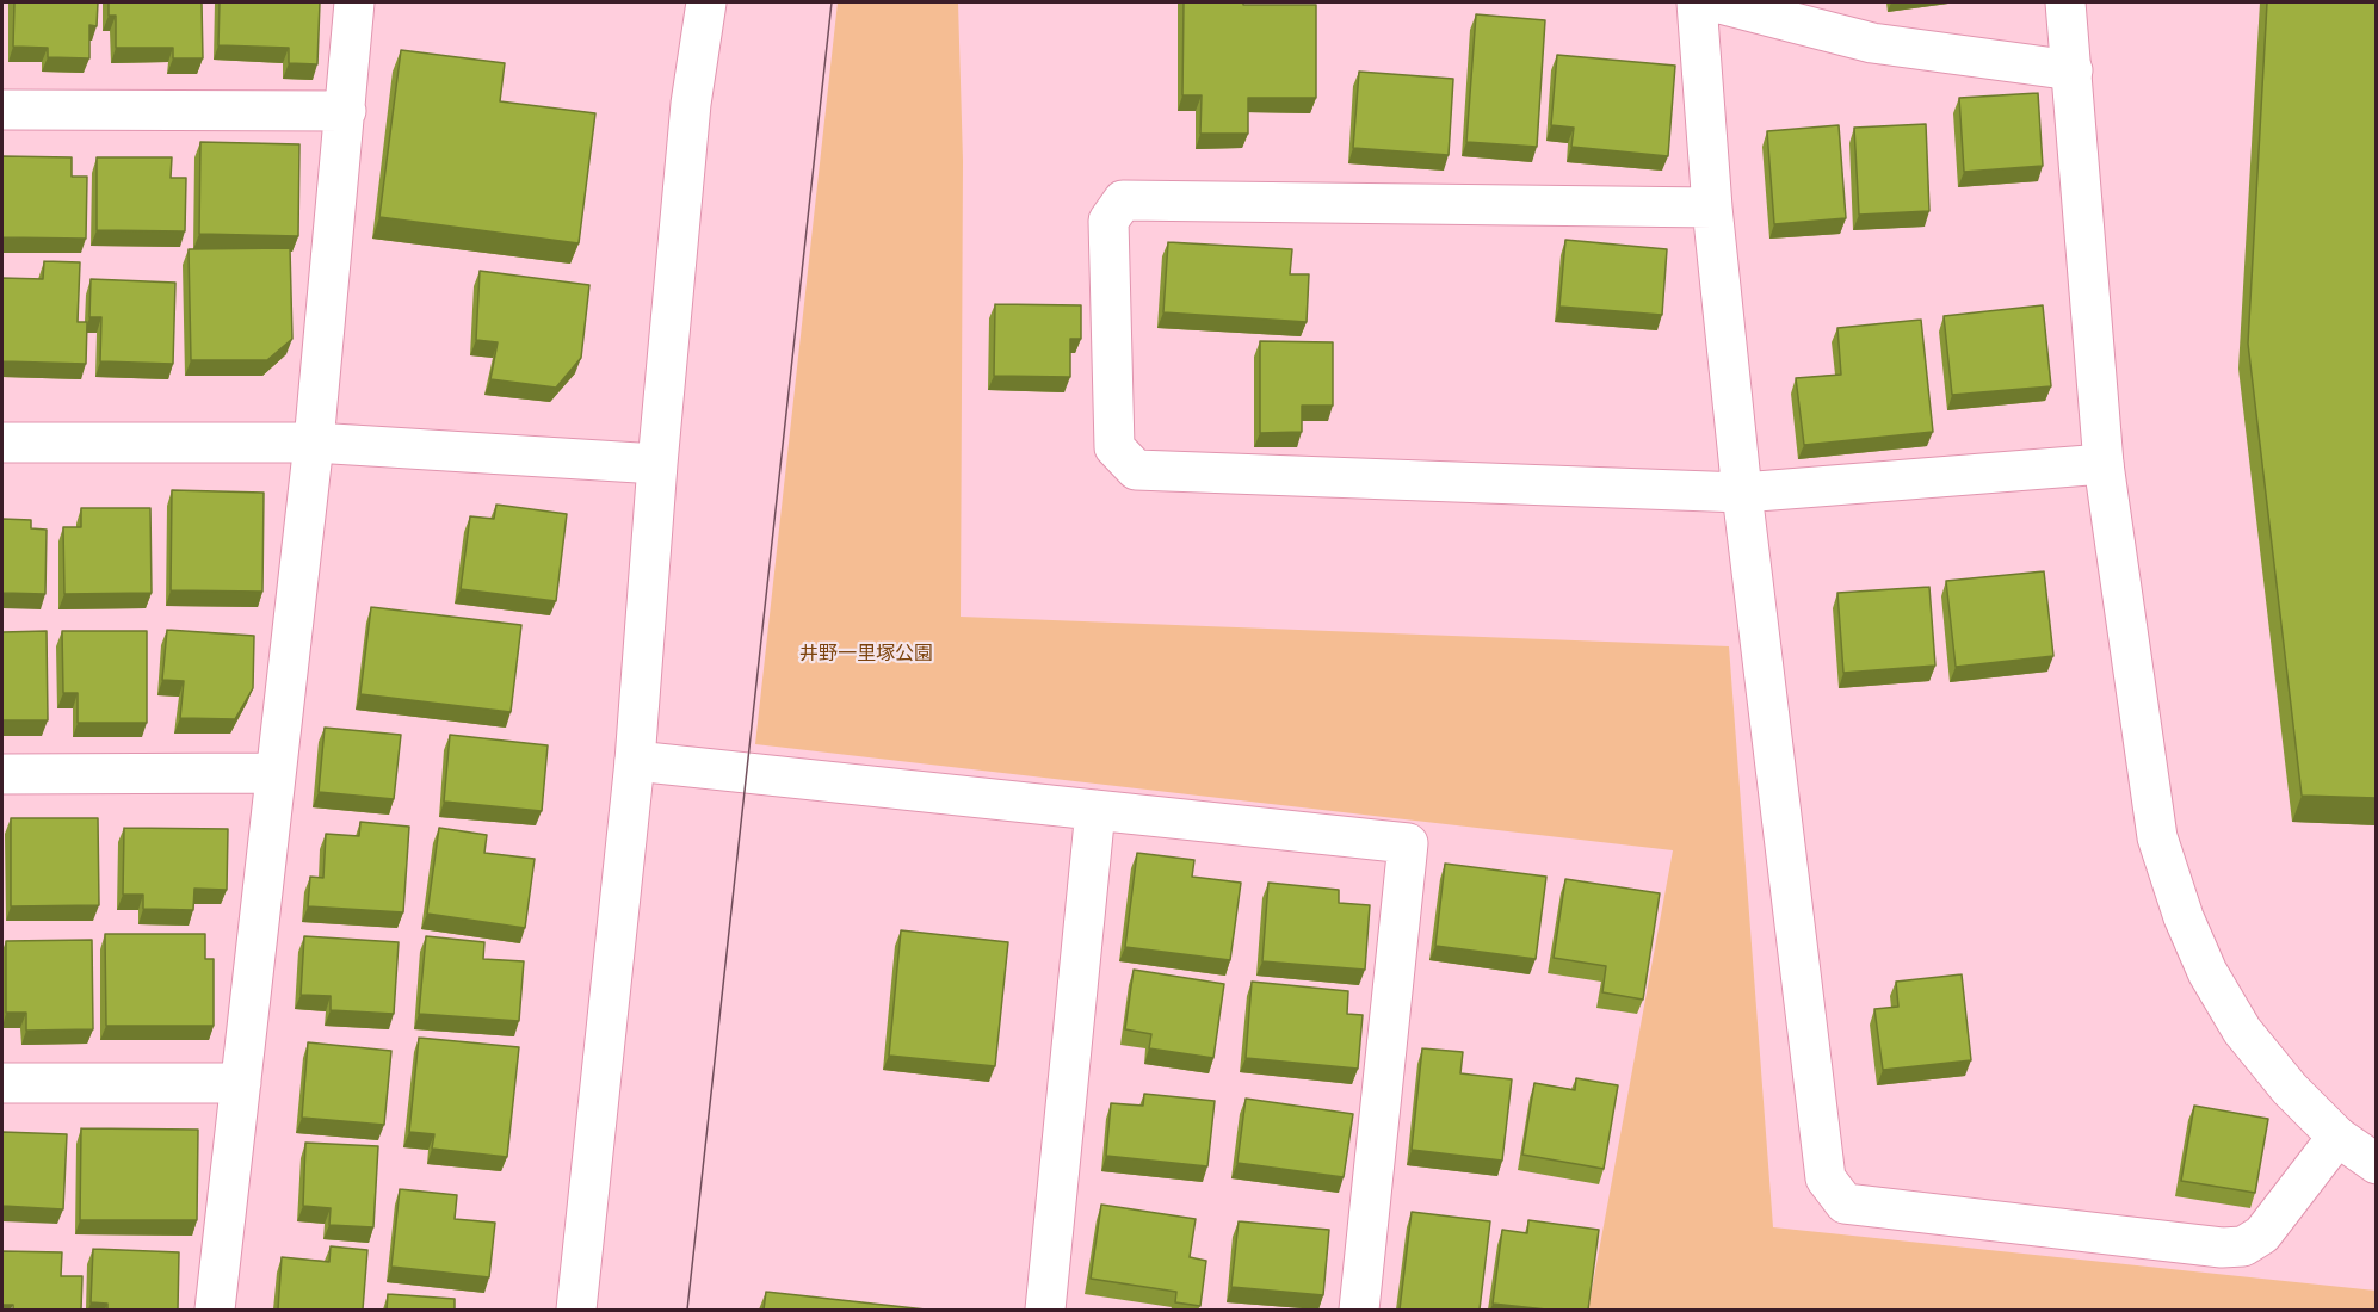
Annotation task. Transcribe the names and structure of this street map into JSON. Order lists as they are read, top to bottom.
{
  "parks": ["井野一里塚公園"]
}
